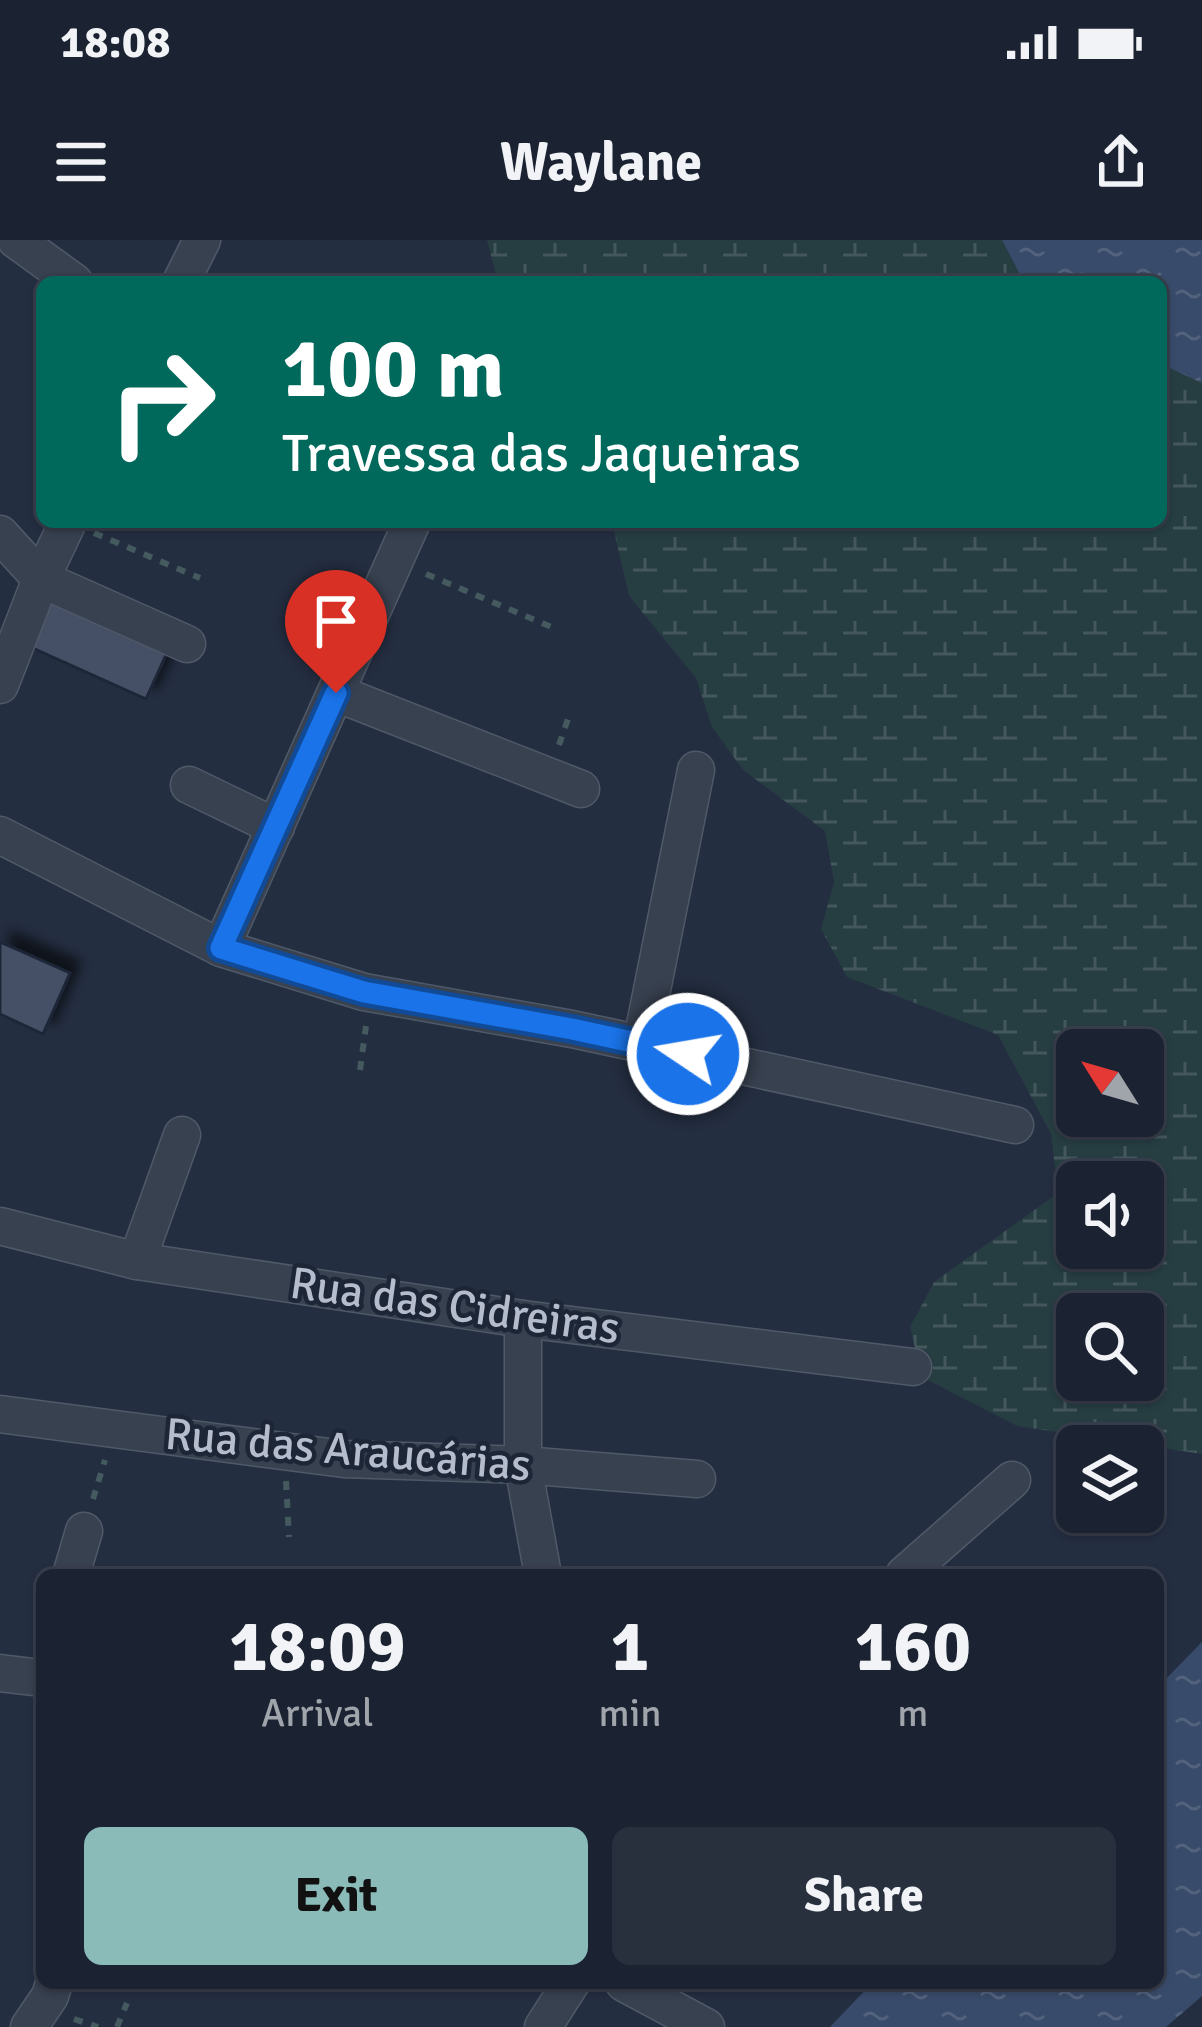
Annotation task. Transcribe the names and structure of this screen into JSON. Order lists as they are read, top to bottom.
{
  "streets": {
    "street": ["Rua das Cidreiras", "Rua das Araucárias"]
  },
  "north": "top left",
  "page": {
    "status": "18:08",
    "header": "Waylane",
    "turn": ["100 m", "Travessa das Jaqueiras"],
    "eta": [
      "18:09",
      "Arrival",
      "1",
      "min",
      "160",
      "m"
    ],
    "buttons": ["Exit", "Share"]
  }
}
